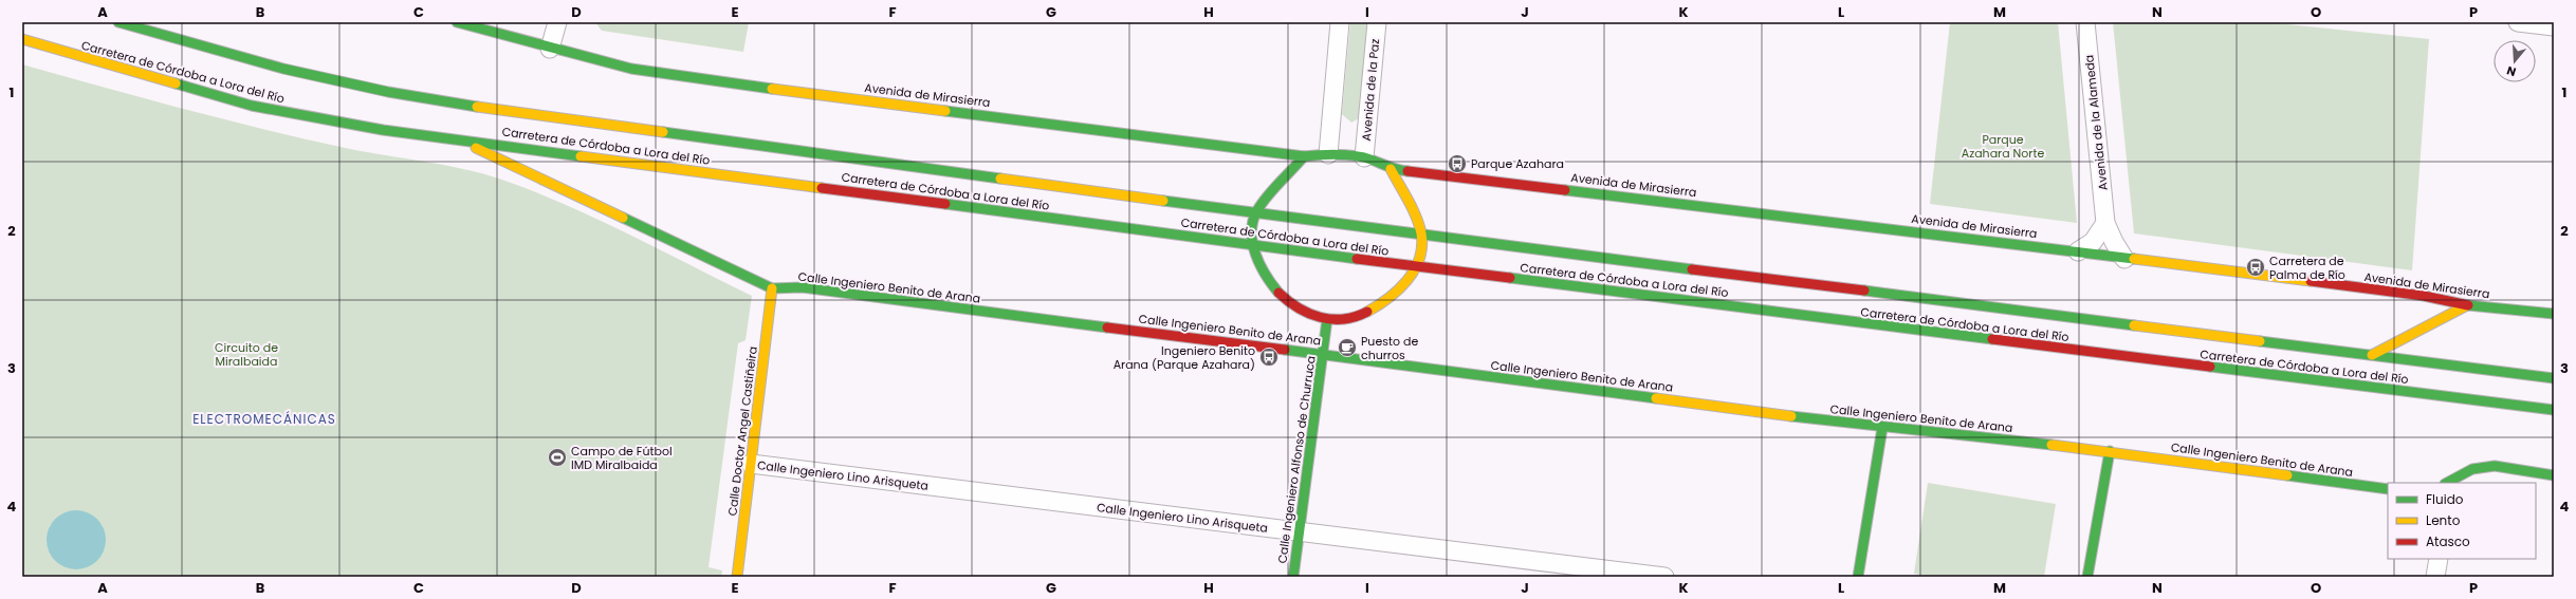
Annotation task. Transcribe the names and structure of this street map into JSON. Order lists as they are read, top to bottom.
{
  "streets": {
    "street": [
      "Carretera de Córdoba a Lora del Río",
      "Avenida de la Paz",
      "Avenida de Mirasierra",
      "Avenida de la Alameda",
      "Calle Ingeniero Benito de Arana",
      "Calle Doctor Angel Castiñeira",
      "Calle Ingeniero Alfonso de Churruca",
      "Calle Ingeniero Lino Arisqueta"
    ]
  },
  "crossings": [
    ["Avenida de la Paz", "Avenida de Mirasierra"],
    ["Avenida de Mirasierra", "Avenida de la Alameda"],
    ["Calle Ingeniero Benito de Arana", "Calle Doctor Angel Castiñeira"],
    ["Calle Ingeniero Benito de Arana", "Calle Ingeniero Alfonso de Churruca"],
    ["Calle Doctor Angel Castiñeira", "Calle Ingeniero Lino Arisqueta"],
    ["Calle Ingeniero Alfonso de Churruca", "Calle Ingeniero Lino Arisqueta"]
  ],
  "districts": ["ELECTROMECÁNICAS"],
  "parks": ["Parque Azahara Norte", "Circuito de Miralbaida"],
  "places": {
    "bus stop": ["Parque Azahara", "Carretera de Palma de Río", "Ingeniero Benito Arana (Parque Azahara)"],
    "cafe": ["Puesto de churros"],
    "sports": ["Campo de Fútbol IMD Miralbaida"]
  },
  "legend": ["Fluido", "Lento", "Atasco"],
  "north": "bottom",
  "grid": {
    "columns": [
      "A",
      "B",
      "C",
      "D",
      "E",
      "F",
      "G",
      "H",
      "I",
      "J",
      "K",
      "L",
      "M",
      "N",
      "O",
      "P"
    ],
    "rows": [
      "1",
      "2",
      "3",
      "4"
    ]
  }
}
